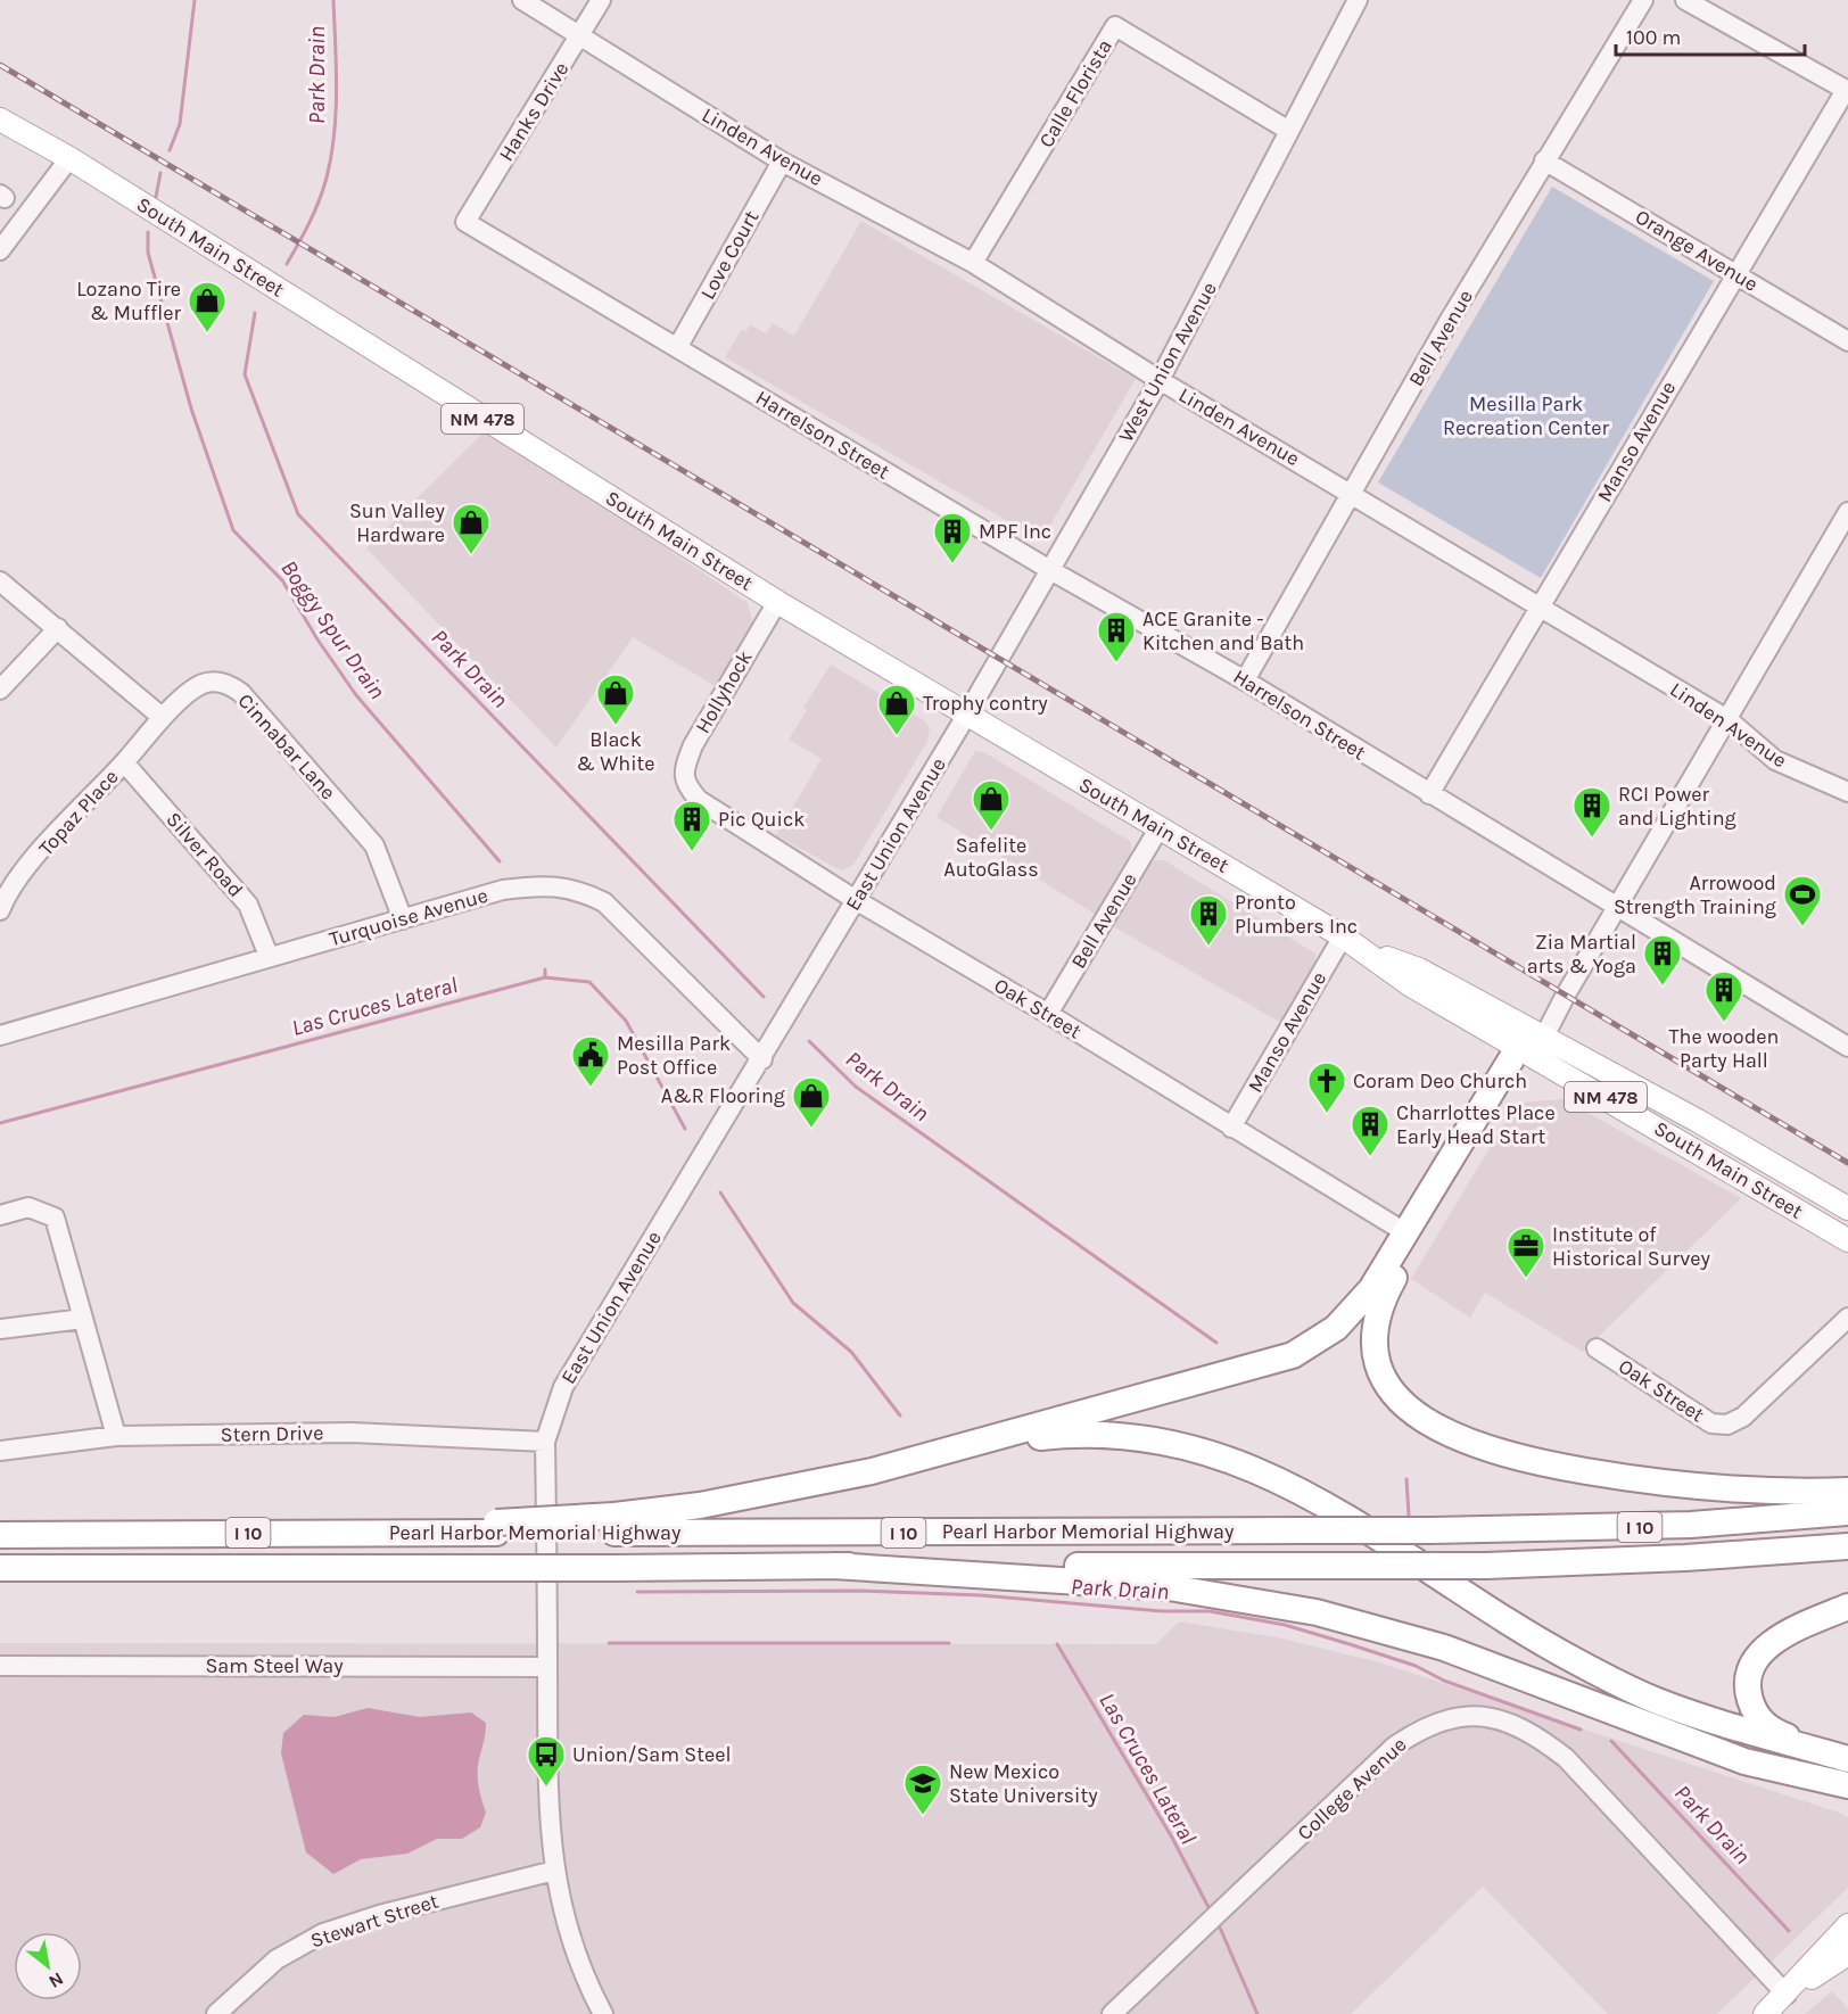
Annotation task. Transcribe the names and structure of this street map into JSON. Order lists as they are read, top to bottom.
{
  "streets": {
    "highway": ["I 10", "Pearl Harbor Memorial Highway"],
    "main road": ["South Main Street", "NM 478"],
    "street": [
      "Calle Florista",
      "Hanks Drive",
      "Linden Avenue",
      "Orange Avenue",
      "Love Court",
      "Bell Avenue",
      "West Union Avenue",
      "Harrelson Street",
      "Manso Avenue",
      "Hollyhock",
      "Cinnabar Lane",
      "Topaz Place",
      "East Union Avenue",
      "Silver Road",
      "Turquoise Avenue",
      "Oak Street",
      "Stern Drive",
      "Sam Steel Way",
      "College Avenue",
      "Stewart Street"
    ]
  },
  "crossings": [
    ["Calle Florista", "Linden Avenue"],
    ["Calle Florista", "West Union Avenue"],
    ["Hanks Drive", "Linden Avenue"],
    ["Hanks Drive", "Harrelson Street"],
    ["Linden Avenue", "Love Court"],
    ["Linden Avenue", "Bell Avenue"],
    ["Linden Avenue", "West Union Avenue"],
    ["Linden Avenue", "Manso Avenue"],
    ["South Main Street", "Bell Avenue"],
    ["South Main Street", "West Union Avenue"],
    ["South Main Street", "Manso Avenue"],
    ["South Main Street", "Hollyhock"],
    ["South Main Street", "East Union Avenue"],
    ["Orange Avenue", "Bell Avenue"],
    ["Orange Avenue", "Manso Avenue"],
    ["Love Court", "Harrelson Street"],
    ["Bell Avenue", "Harrelson Street"],
    ["Bell Avenue", "Oak Street"],
    ["West Union Avenue", "Harrelson Street"],
    ["West Union Avenue", "East Union Avenue"],
    ["Harrelson Street", "Manso Avenue"],
    ["Manso Avenue", "Oak Street"],
    ["Hollyhock", "Oak Street"],
    ["Cinnabar Lane", "Topaz Place"],
    ["Cinnabar Lane", "Turquoise Avenue"],
    ["Topaz Place", "Silver Road"],
    ["East Union Avenue", "Turquoise Avenue"],
    ["East Union Avenue", "Oak Street"],
    ["East Union Avenue", "Stern Drive"],
    ["East Union Avenue", "Sam Steel Way"],
    ["East Union Avenue", "Stewart Street"],
    ["Silver Road", "Turquoise Avenue"]
  ],
  "water": ["Park Drain", "Boggy Spur Drain", "Las Cruces Lateral"],
  "parks": ["Mesilla Park Recreation Center"],
  "places": {
    "shop": [
      "Lozano Tire & Muffler",
      "Sun Valley Hardware",
      "Black & White",
      "Trophy contry",
      "Safelite AutoGlass",
      "A&R Flooring"
    ],
    "building": [
      "MPF Inc",
      "ACE Granite - Kitchen and Bath",
      "RCI Power and Lighting",
      "Pic Quick",
      "Pronto Plumbers Inc",
      "Zia Martial arts & Yoga",
      "The wooden Party Hall",
      "Charrlottes Place Early Head Start"
    ],
    "sports": ["Arrowood Strength Training"],
    "public building": ["Mesilla Park Post Office"],
    "church": ["Coram Deo Church"],
    "office": ["Institute of Historical Survey"],
    "bus stop": ["Union/Sam Steel"],
    "school or university": ["New Mexico State University"]
  },
  "scale_bar": "100 m",
  "north": "bottom right"
}
